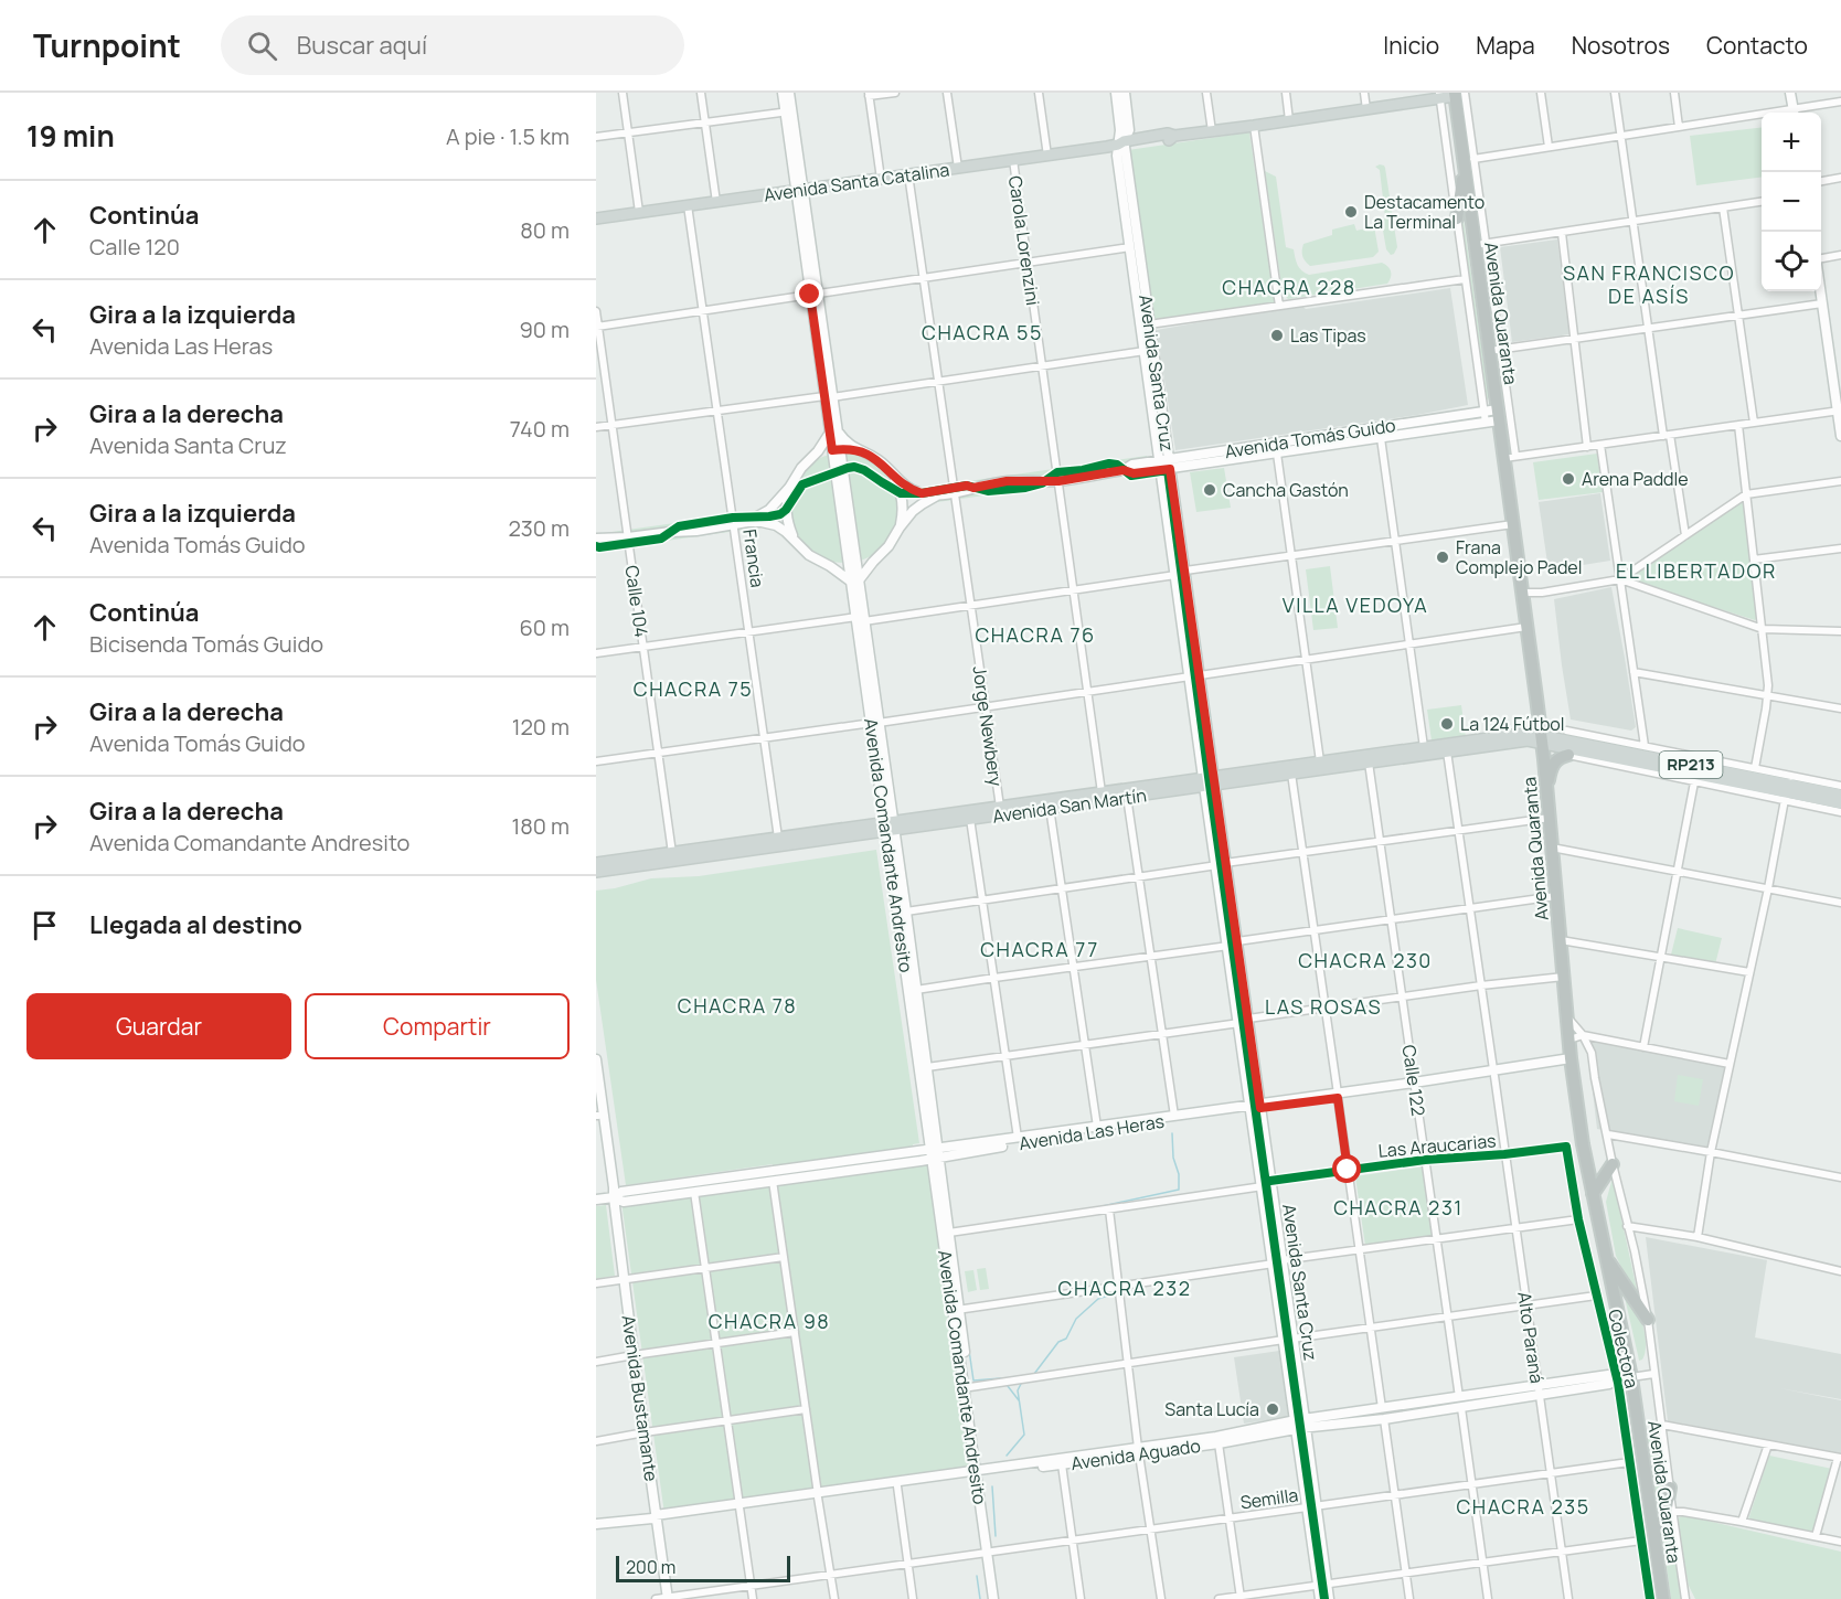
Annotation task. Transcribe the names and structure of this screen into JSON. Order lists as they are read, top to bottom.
{
  "streets": {
    "highway": ["Avenida Quaranta"],
    "main road": [
      "Avenida Santa Catalina",
      "Avenida Santa Cruz",
      "Avenida Tomás Guido",
      "RP213",
      "Avenida San Martín",
      "Avenida Comandante Andresito",
      "Avenida Las Heras",
      "Avenida Bustamante",
      "Avenida Aguado"
    ],
    "street": [
      "Carola Lorenzini",
      "Francia",
      "Calle 104",
      "Jorge Newbery",
      "Calle 122",
      "Las Araucarias",
      "Alto Paraná",
      "Colectora",
      "Semilla"
    ]
  },
  "crossings": [
    ["Avenida Santa Catalina", "Carola Lorenzini"],
    ["Avenida Santa Catalina", "Avenida Quaranta"],
    ["Avenida Santa Catalina", "Avenida Santa Cruz"],
    ["Avenida Santa Catalina", "Francia"],
    ["Avenida Santa Catalina", "Jorge Newbery"],
    ["Avenida Santa Catalina", "Avenida Comandante Andresito"],
    ["Carola Lorenzini", "Avenida Tomás Guido"],
    ["Carola Lorenzini", "Avenida San Martín"],
    ["Avenida Quaranta", "Avenida Tomás Guido"],
    ["Avenida Quaranta", "RP213"],
    ["Avenida Quaranta", "Avenida San Martín"],
    ["Avenida Quaranta", "Avenida Las Heras"],
    ["Avenida Quaranta", "Avenida Aguado"],
    ["Avenida Santa Cruz", "Avenida Tomás Guido"],
    ["Avenida Santa Cruz", "Avenida San Martín"],
    ["Avenida Santa Cruz", "Avenida Las Heras"],
    ["Avenida Santa Cruz", "Las Araucarias"],
    ["Avenida Santa Cruz", "Avenida Aguado"],
    ["Avenida Santa Cruz", "Semilla"],
    ["Avenida Tomás Guido", "Jorge Newbery"],
    ["Avenida Tomás Guido", "Avenida Comandante Andresito"],
    ["Francia", "Avenida San Martín"],
    ["Calle 104", "Avenida San Martín"],
    ["Jorge Newbery", "Avenida San Martín"],
    ["RP213", "Avenida San Martín"],
    ["Avenida San Martín", "Avenida Comandante Andresito"],
    ["Avenida San Martín", "Calle 122"],
    ["Avenida San Martín", "Alto Paraná"],
    ["Avenida Comandante Andresito", "Avenida Las Heras"],
    ["Avenida Comandante Andresito", "Las Araucarias"],
    ["Avenida Comandante Andresito", "Avenida Aguado"],
    ["Avenida Comandante Andresito", "Semilla"],
    ["Calle 122", "Avenida Las Heras"],
    ["Calle 122", "Las Araucarias"],
    ["Calle 122", "Avenida Aguado"],
    ["Avenida Las Heras", "Alto Paraná"],
    ["Avenida Las Heras", "Avenida Bustamante"],
    ["Las Araucarias", "Alto Paraná"],
    ["Las Araucarias", "Colectora"],
    ["Alto Paraná", "Avenida Aguado"],
    ["Alto Paraná", "Semilla"],
    ["Colectora", "Avenida Aguado"],
    ["Colectora", "Semilla"],
    ["Avenida Bustamante", "Avenida Aguado"],
    ["Avenida Bustamante", "Semilla"]
  ],
  "districts": [
    "SAN FRANCISCO DE ASÍS",
    "CHACRA 228",
    "CHACRA 55",
    "EL LIBERTADOR",
    "VILLA VEDOYA",
    "CHACRA 76",
    "CHACRA 75",
    "CHACRA 77",
    "CHACRA 230",
    "CHACRA 78",
    "LAS ROSAS",
    "CHACRA 231",
    "CHACRA 232",
    "CHACRA 98",
    "CHACRA 235"
  ],
  "places": [
    "Destacamento La Terminal",
    "Las Tipas",
    "Arena Paddle",
    "Cancha Gastón",
    "Frana Complejo Padel",
    "La 124 Fútbol",
    "Santa Lucía"
  ],
  "scale_bar": "200 m",
  "page": {
    "header": "Turnpoint",
    "search": "Buscar aquí",
    "nav": [
      "Inicio",
      "Mapa",
      "Nosotros",
      "Contacto"
    ],
    "heading": ["19 min", "A pie · 1.5 km"],
    "map_buttons": ["+", "−"],
    "list": [
      ["Continúa", "Calle 120", "80 m"],
      ["Gira a la izquierda", "Avenida Las Heras", "90 m"],
      ["Gira a la derecha", "Avenida Santa Cruz", "740 m"],
      ["Gira a la izquierda", "Avenida Tomás Guido", "230 m"],
      ["Continúa", "Bicisenda Tomás Guido", "60 m"],
      ["Gira a la derecha", "Avenida Tomás Guido", "120 m"],
      ["Gira a la derecha", "Avenida Comandante Andresito", "180 m"],
      "Llegada al destino"
    ],
    "buttons": ["Guardar", "Compartir"],
    "scale": "200 m"
  }
}
